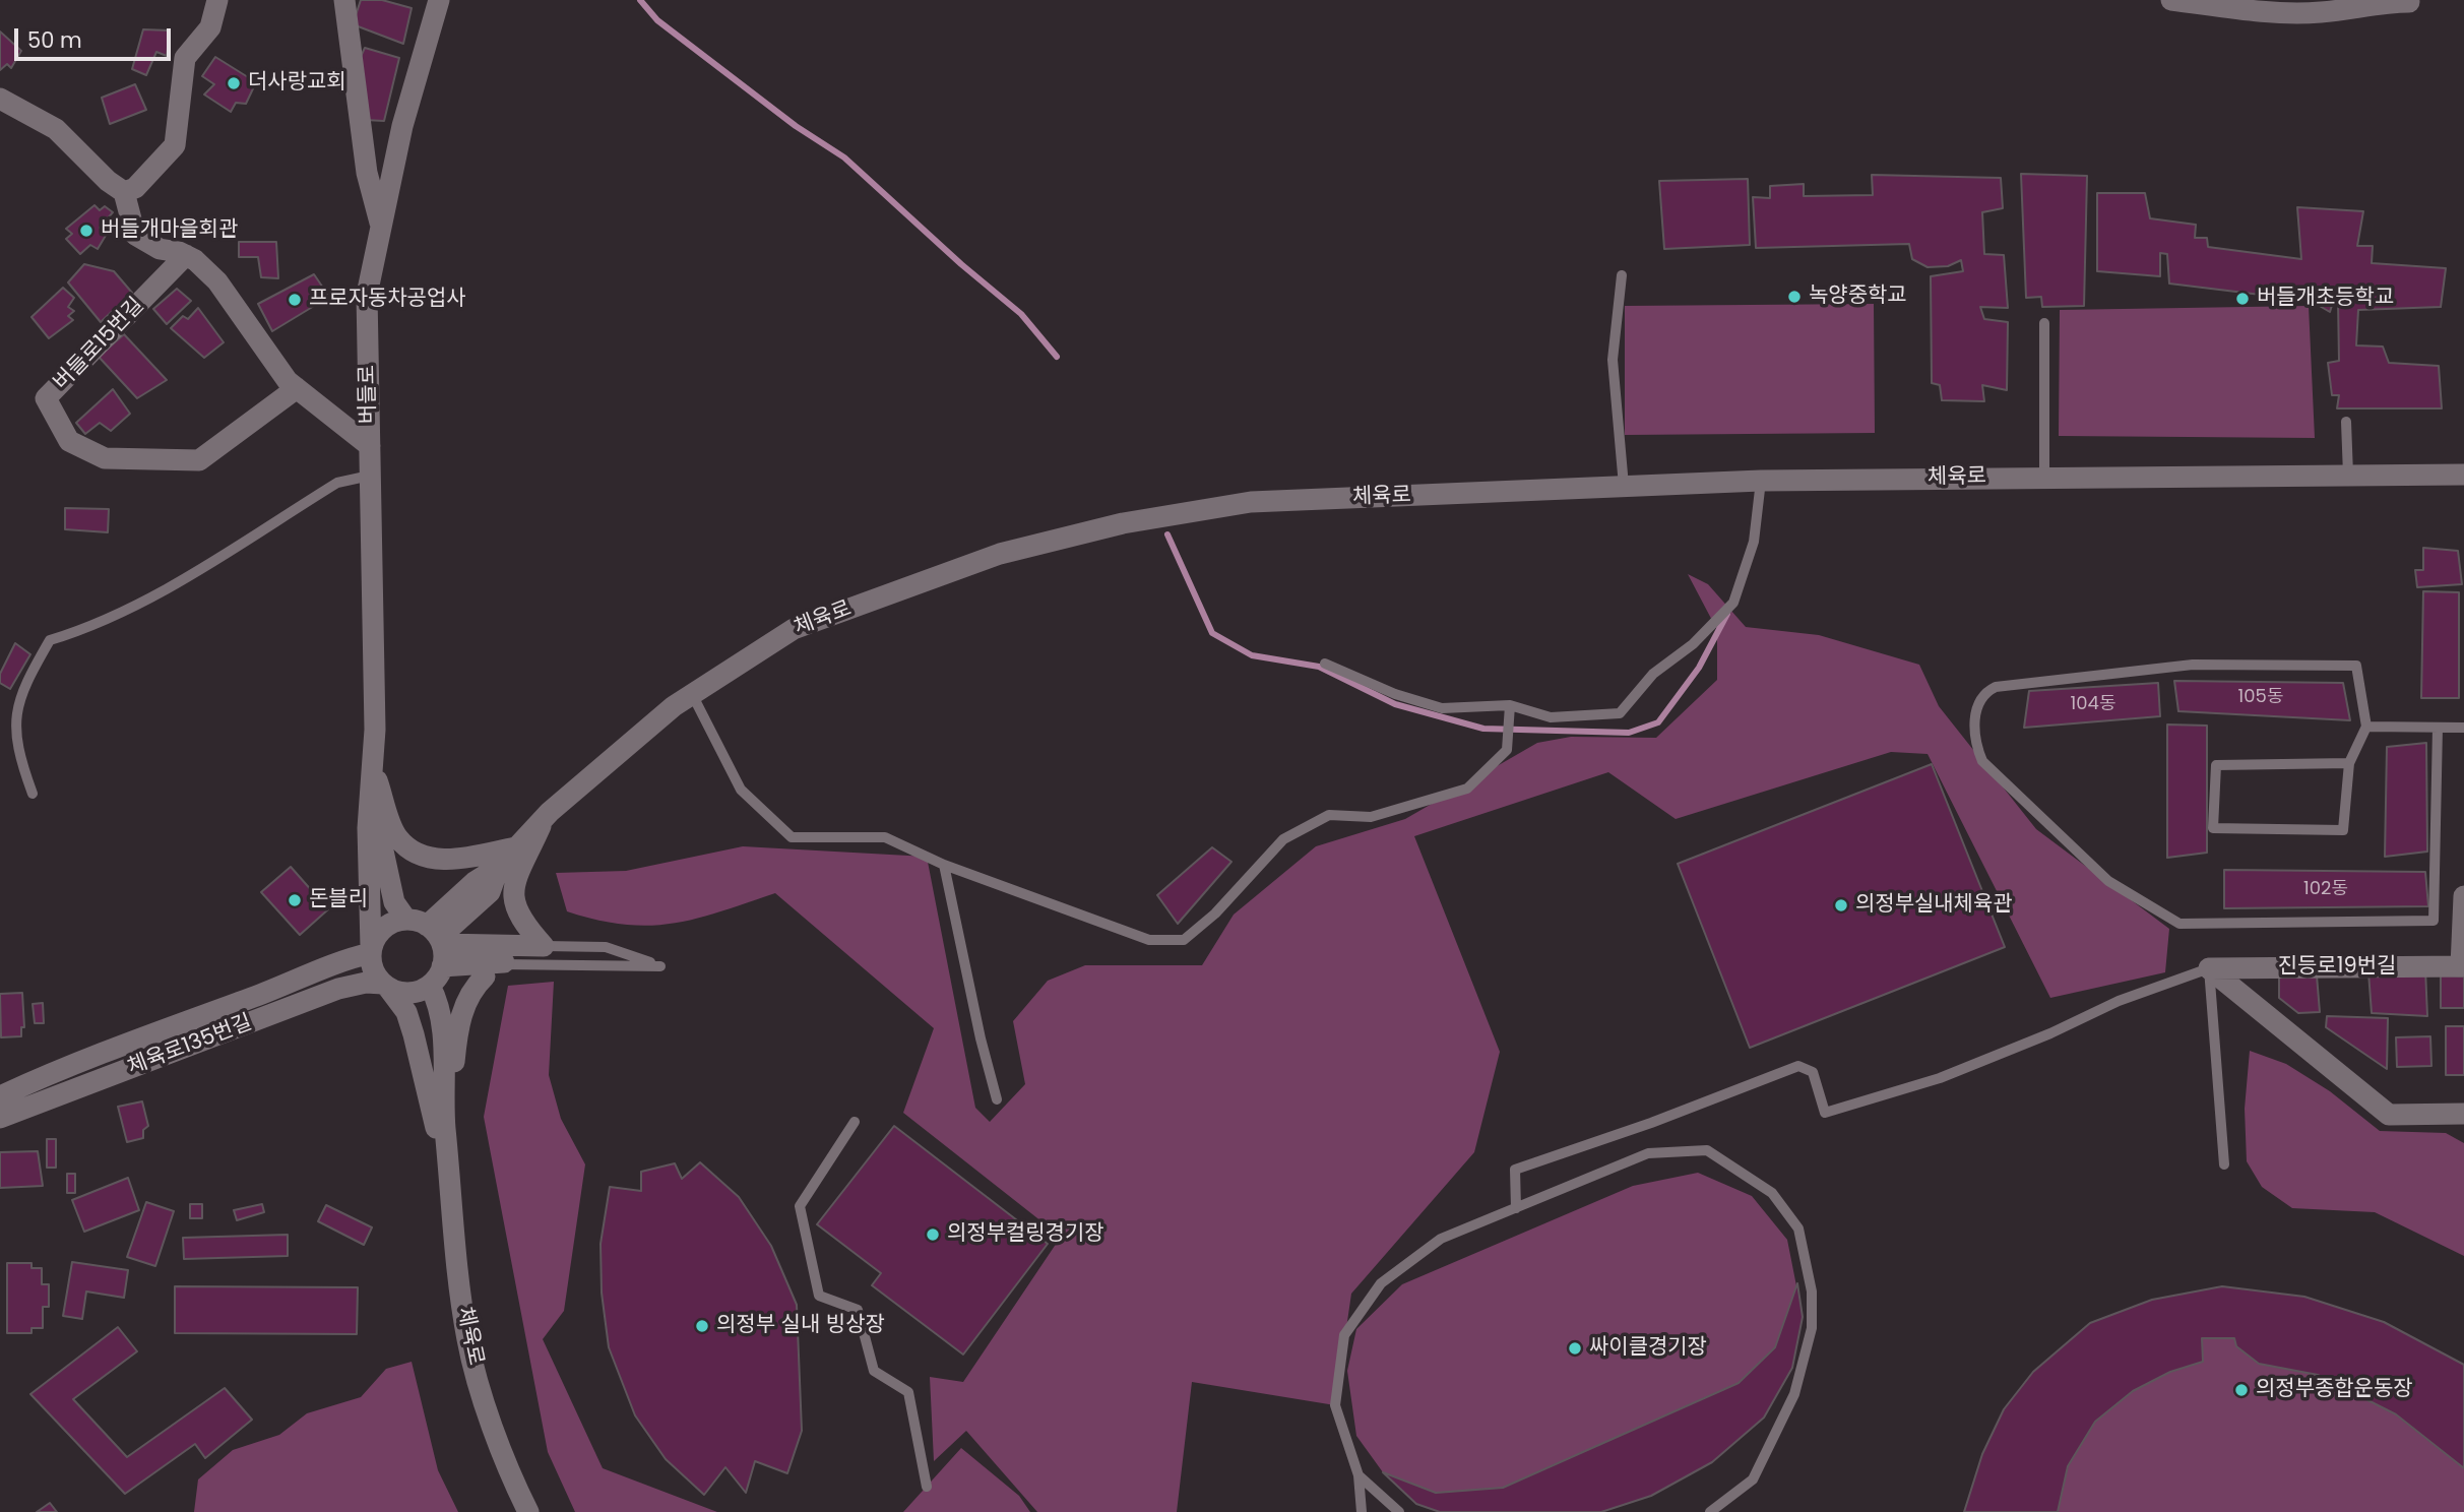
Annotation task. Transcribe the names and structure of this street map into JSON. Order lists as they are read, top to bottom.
{
  "streets": {
    "street": [
      "버들로15번길",
      "버들로",
      "체육로",
      "진등로19번길",
      "체육로135번길"
    ]
  },
  "crossings": [
    ["체육로", "체육로135번길"]
  ],
  "places": [
    "더사랑교회",
    "버들개마을회관",
    "녹양중학교",
    "버들개초등학교",
    "프로자동차공업사",
    "돈블리",
    "의정부실내체육관",
    "의정부컬링경기장",
    "의정부 실내 빙상장",
    "싸이클경기장",
    "의정부종합운동장"
  ],
  "house_numbers": ["105동", "104동", "102동"],
  "scale_bar": "50 m"
}
